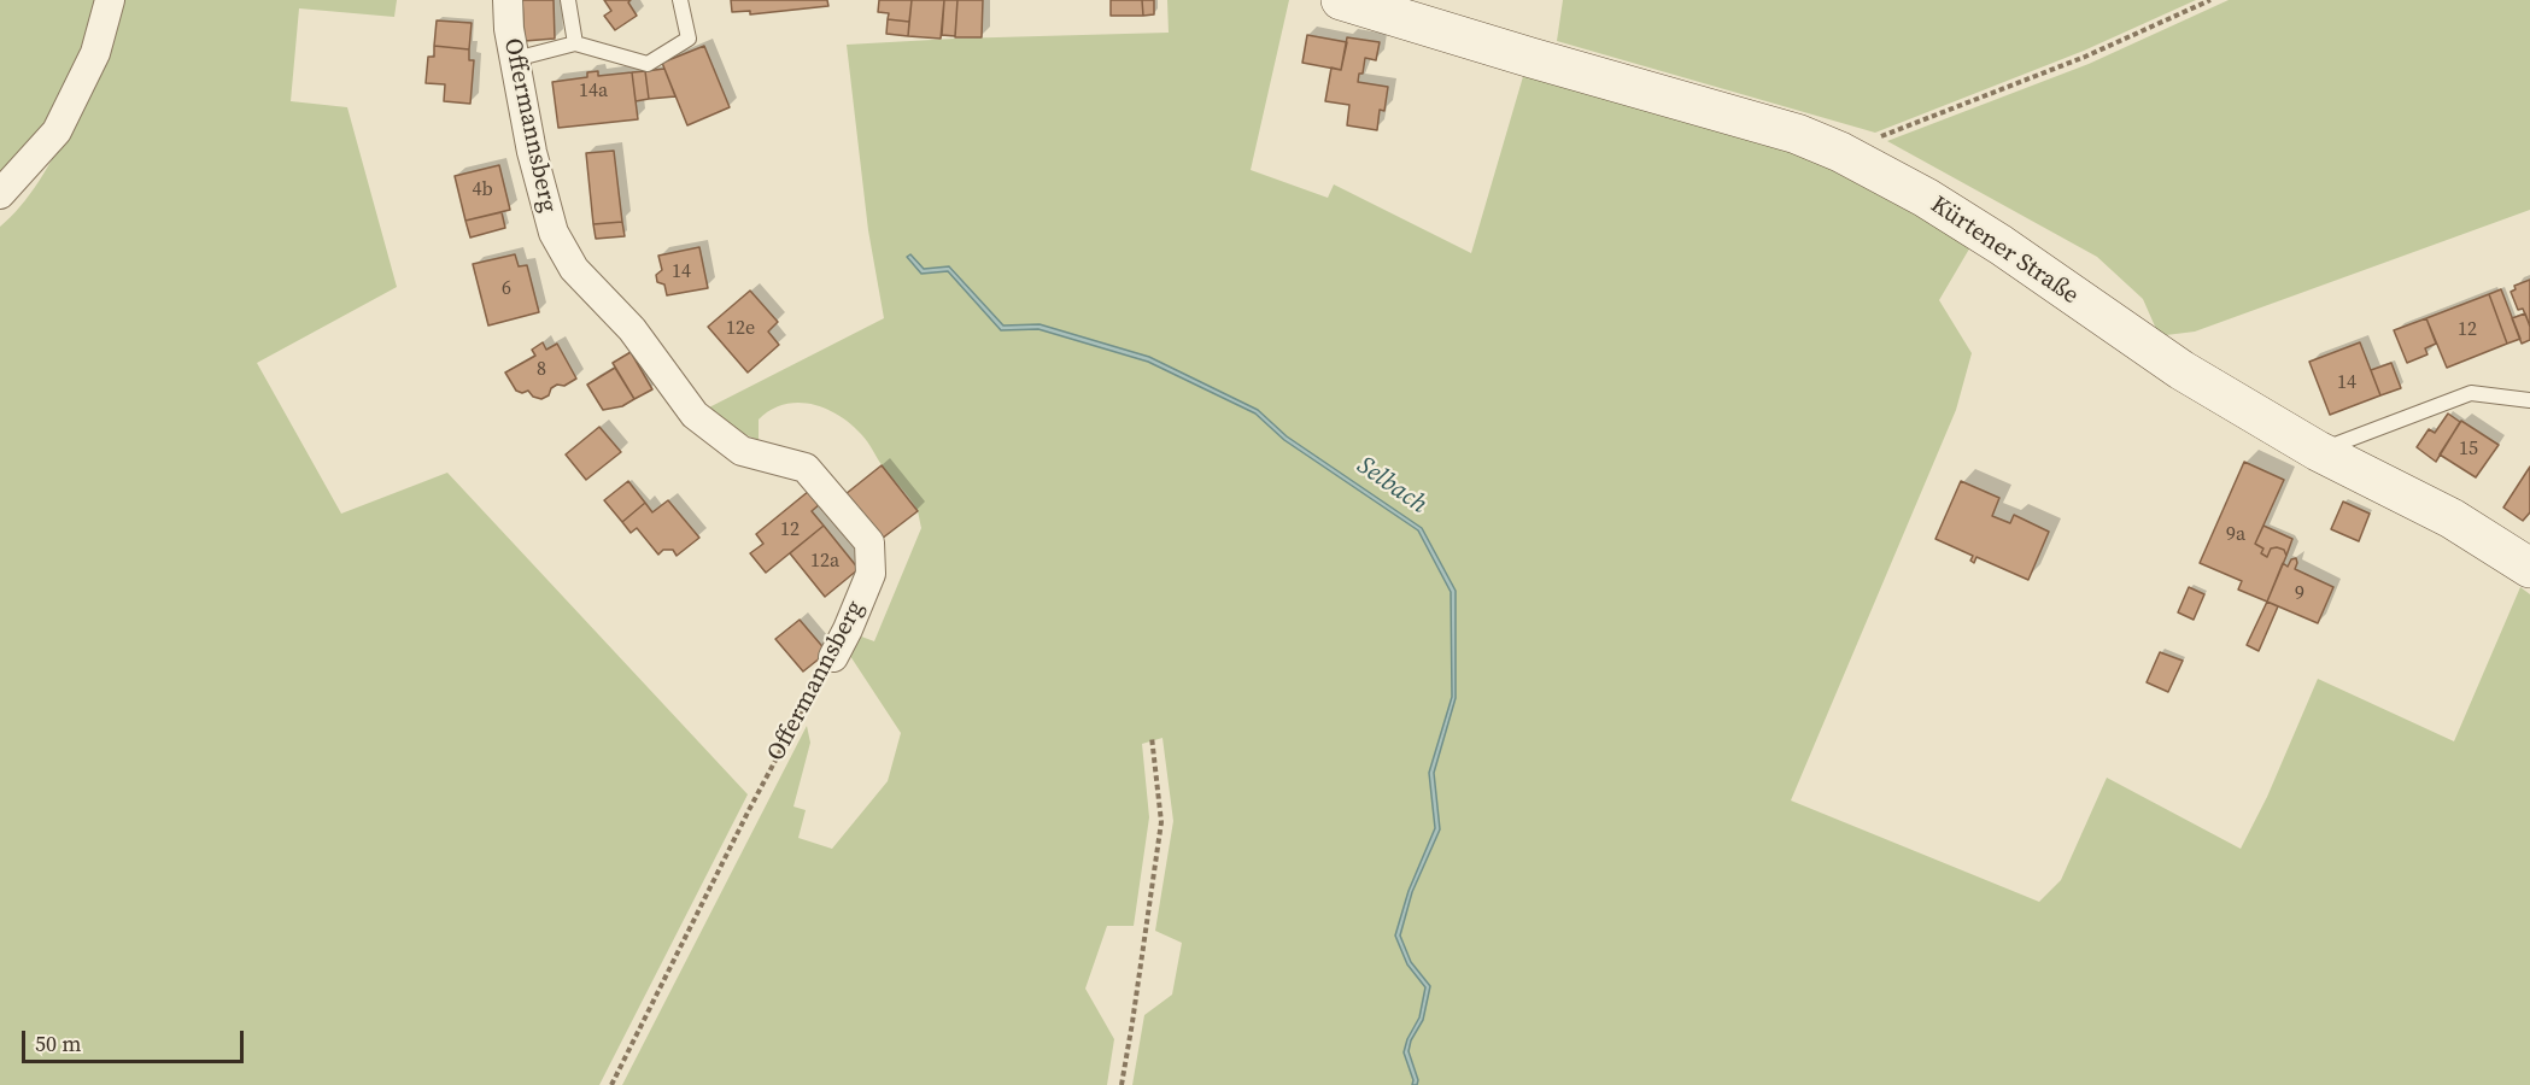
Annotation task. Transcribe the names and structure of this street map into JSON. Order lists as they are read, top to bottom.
{
  "streets": {
    "street": ["Offermannsberg", "Kürtener Straße"]
  },
  "water": ["Selbach"],
  "house_numbers": [
    "14a",
    "4b",
    "14",
    "6",
    "12e",
    "12",
    "8",
    "14",
    "15",
    "12",
    "9a",
    "12a",
    "9"
  ],
  "scale_bar": "50 m"
}
